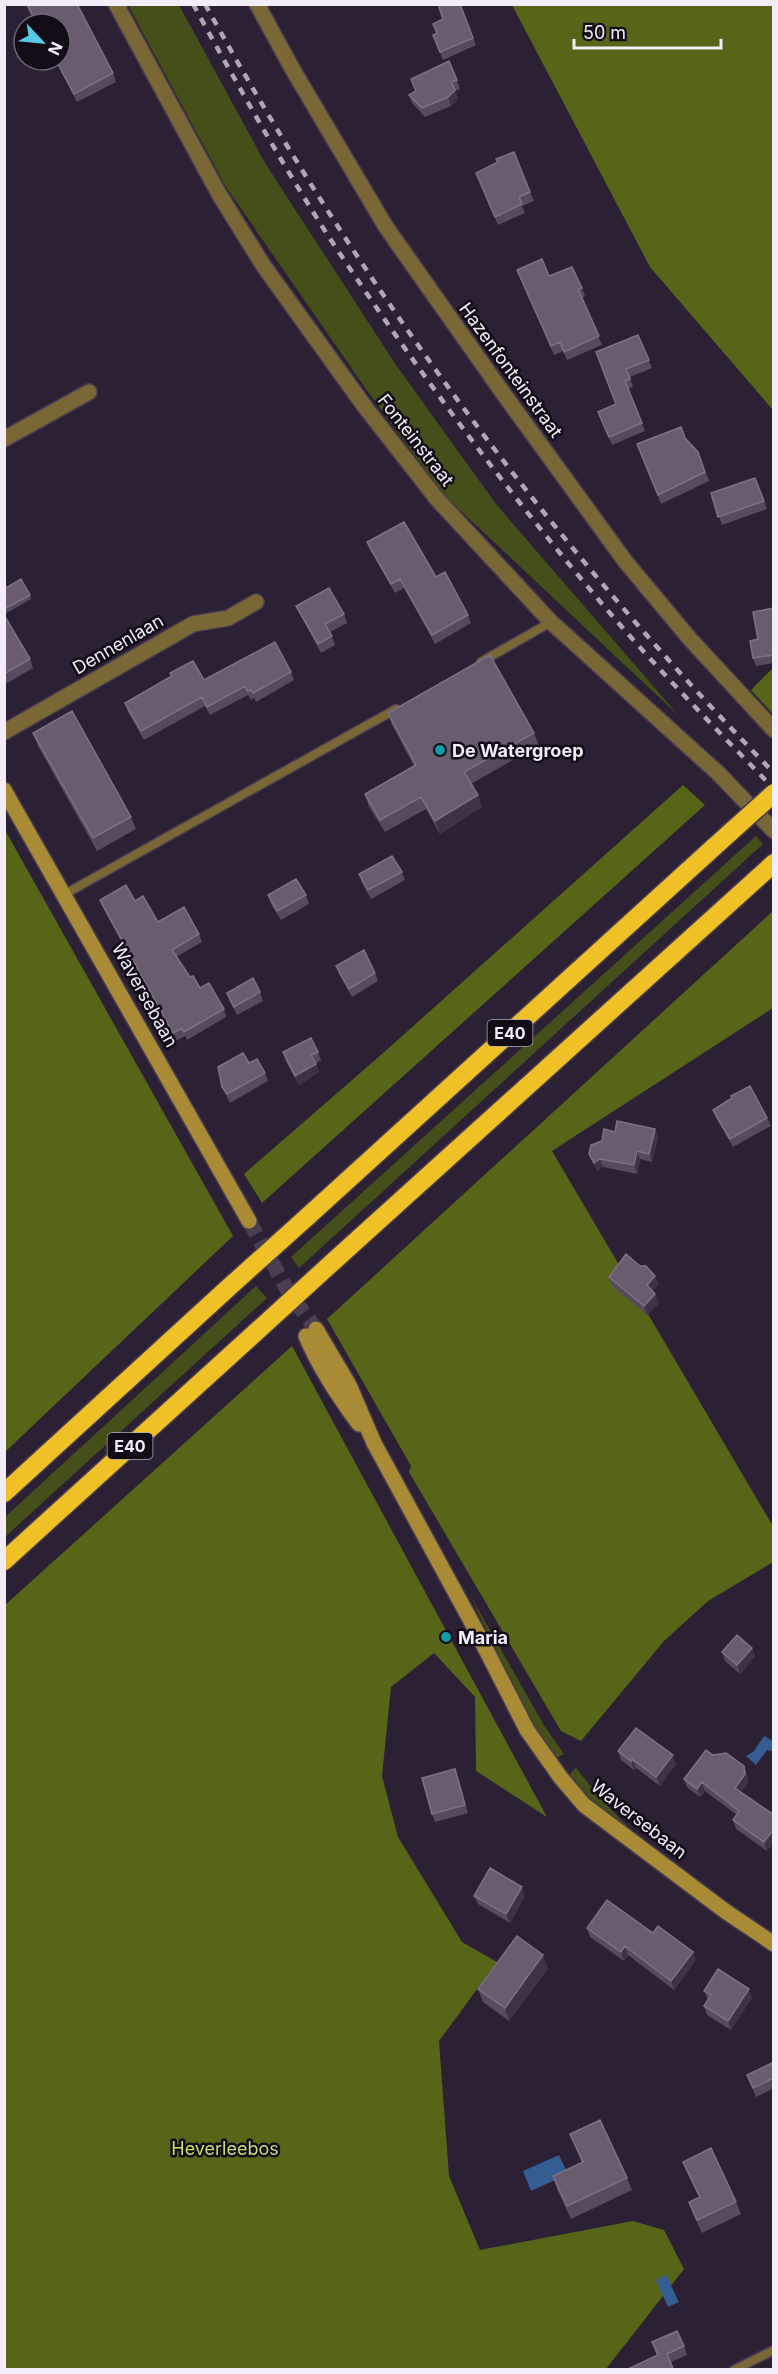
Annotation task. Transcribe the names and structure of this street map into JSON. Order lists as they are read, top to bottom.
{
  "streets": {
    "highway": ["E40"],
    "street": [
      "Hazenfonteinstraat",
      "Fonteinstraat",
      "Dennenlaan",
      "Waversebaan"
    ]
  },
  "parks": ["Heverleebos"],
  "places": ["De Watergroep", "Maria"],
  "scale_bar": "50 m",
  "north": "bottom right"
}
